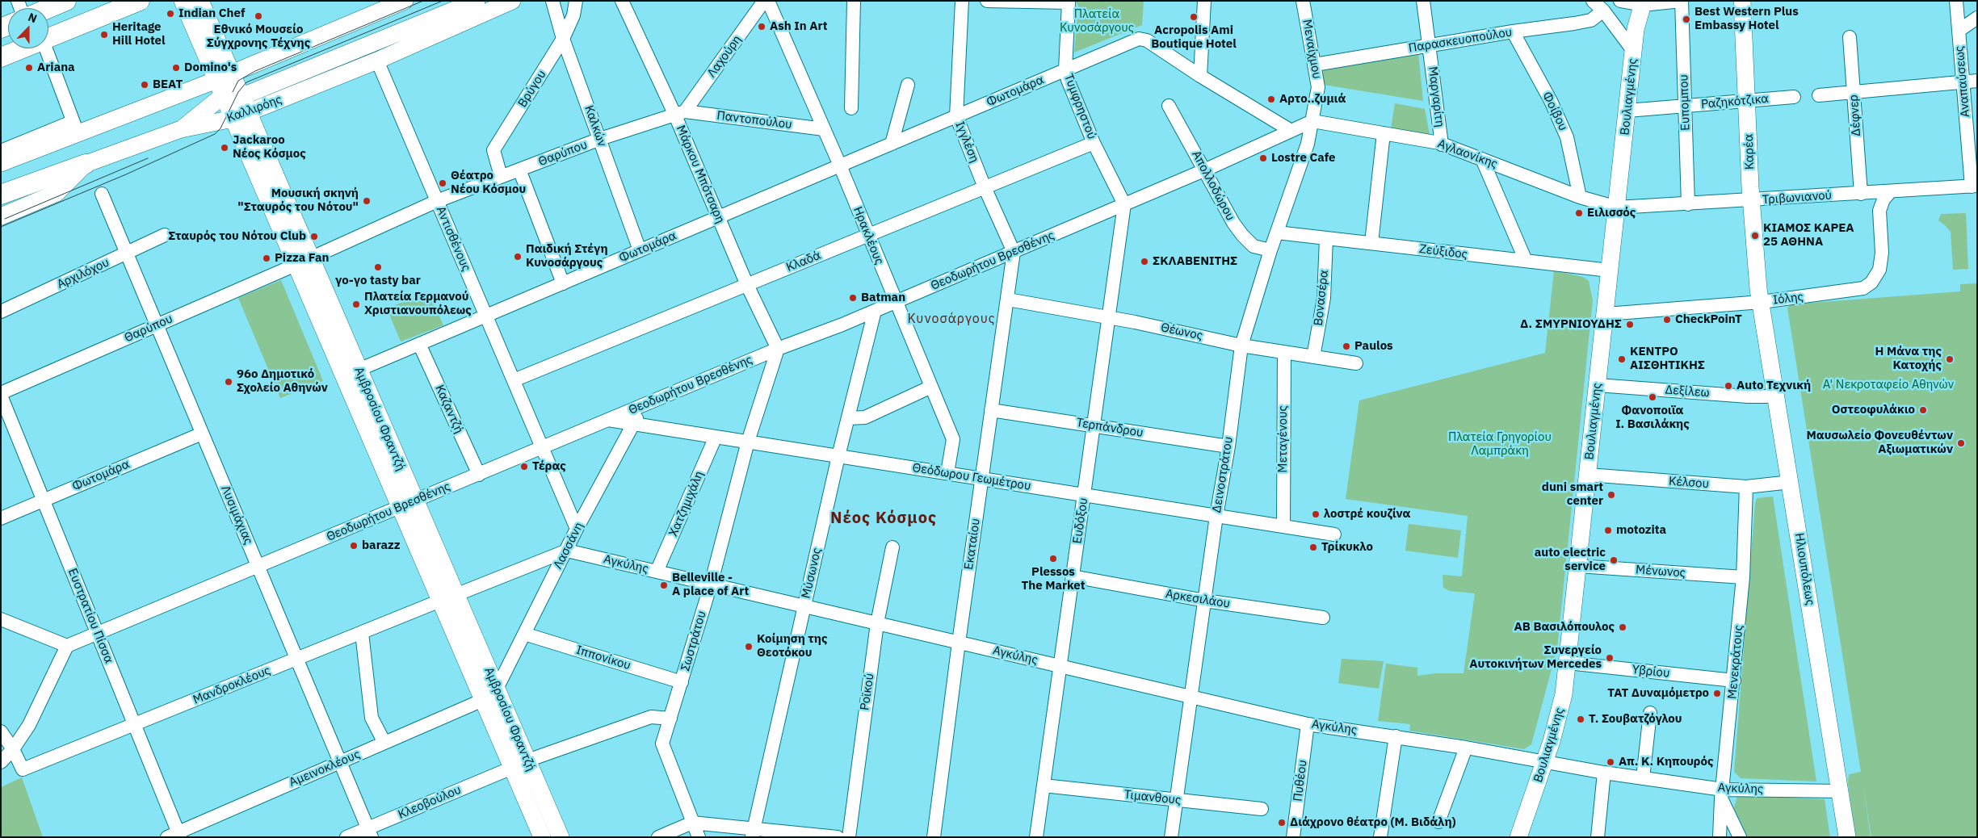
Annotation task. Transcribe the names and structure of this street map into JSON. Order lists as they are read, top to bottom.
{
  "streets": {
    "main road": [
      "Βουλιαγμένης",
      "Καλλιρόης",
      "Καρέα",
      "Αμβροσίου Φραντζή",
      "Ηλιουπόλεως"
    ],
    "street": [
      "Παρασκευοπούλου",
      "Μεναίχμου",
      "Λαχούρη",
      "Αναπαύσεως",
      "Βρύγου",
      "Φωτομάρα",
      "Μαργαρίτη",
      "Ραζηκότζικα",
      "Ευπομπου",
      "Τυμφρηστού",
      "Φοίβου",
      "Δέφνερ",
      "Παντοπούλου",
      "Καλκών",
      "Ιγγλέση",
      "Θαρύπου",
      "Αγλαονίκης",
      "Μάρκου Μπότσαρη",
      "Απολλοδώρου",
      "Τριβωνιανού",
      "Ηρακλέους",
      "Αντισθένους",
      "Ζεύξιδος",
      "Θεοδωρήτου Βρεσθένης",
      "Κλαδά",
      "Αρχιλόχου",
      "Βονασέρα",
      "Ιόλης",
      "Θέωνος",
      "Δεξίλεω",
      "Καζαντζή",
      "Τερπάνδρου",
      "Μεταγένους",
      "Δεινοστράτου",
      "Θεόδωρου Γεωμέτρου",
      "Κέλσου",
      "Χατζημιχάλη",
      "Λυσιμάχιας",
      "Ευδόξου",
      "Εκαταίου",
      "Λασσάνη",
      "Αγκύλης",
      "Μένωνος",
      "Μύσωνος",
      "Αρκεσιλάου",
      "Ευστρατίου Πίσσα",
      "Σωστράτου",
      "Ιππονίκου",
      "Μενεκράτους",
      "Υβρίου",
      "Μανδροκλέους",
      "Ροϊκού",
      "Αμεινοκλέους",
      "Πυθέου",
      "Τιμανθους",
      "Κλεοβούλου"
    ]
  },
  "crossings": [
    ["Παρασκευοπούλου", "Μεναίχμου"],
    ["Παρασκευοπούλου", "Μαργαρίτη"],
    ["Παρασκευοπούλου", "Φοίβου"],
    ["Μεναίχμου", "Αγλαονίκης"],
    ["Μεναίχμου", "Θεοδωρήτου Βρεσθένης"],
    ["Μεναίχμου", "Δεινοστράτου"],
    ["Λαχούρη", "Παντοπούλου"],
    ["Λαχούρη", "Θαρύπου"],
    ["Λαχούρη", "Μάρκου Μπότσαρη"],
    ["Αναπαύσεως", "Τριβωνιανού"],
    ["Βρύγου", "Καλκών"],
    ["Βρύγου", "Θαρύπου"],
    ["Φωτομάρα", "Τυμφρηστού"],
    ["Φωτομάρα", "Καλκών"],
    ["Φωτομάρα", "Ιγγλέση"],
    ["Φωτομάρα", "Μάρκου Μπότσαρη"],
    ["Φωτομάρα", "Ηρακλέους"],
    ["Φωτομάρα", "Αντισθένους"],
    ["Φωτομάρα", "Καζαντζή"],
    ["Φωτομάρα", "Αμβροσίου Φραντζή"],
    ["Φωτομάρα", "Λυσιμάχιας"],
    ["Φωτομάρα", "Ευστρατίου Πίσσα"],
    ["Μαργαρίτη", "Αγλαονίκης"],
    ["Βουλιαγμένης", "Ραζηκότζικα"],
    ["Βουλιαγμένης", "Αγλαονίκης"],
    ["Βουλιαγμένης", "Τριβωνιανού"],
    ["Βουλιαγμένης", "Ζεύξιδος"],
    ["Βουλιαγμένης", "Ιόλης"],
    ["Βουλιαγμένης", "Δεξίλεω"],
    ["Βουλιαγμένης", "Κέλσου"],
    ["Βουλιαγμένης", "Αγκύλης"],
    ["Βουλιαγμένης", "Μένωνος"],
    ["Βουλιαγμένης", "Υβρίου"],
    ["Ραζηκότζικα", "Ευπομπου"],
    ["Ραζηκότζικα", "Καρέα"],
    ["Ευπομπου", "Τριβωνιανού"],
    ["Τυμφρηστού", "Θεοδωρήτου Βρεσθένης"],
    ["Τυμφρηστού", "Κλαδά"],
    ["Τυμφρηστού", "Ευδόξου"],
    ["Καλλιρόης", "Αντισθένους"],
    ["Καλλιρόης", "Αμβροσίου Φραντζή"],
    ["Φοίβου", "Αγλαονίκης"],
    ["Δέφνερ", "Τριβωνιανού"],
    ["Παντοπούλου", "Θαρύπου"],
    ["Παντοπούλου", "Μάρκου Μπότσαρη"],
    ["Παντοπούλου", "Ηρακλέους"],
    ["Καλκών", "Θαρύπου"],
    ["Ιγγλέση", "Θεοδωρήτου Βρεσθένης"],
    ["Ιγγλέση", "Κλαδά"],
    ["Ιγγλέση", "Εκαταίου"],
    ["Καρέα", "Τριβωνιανού"],
    ["Καρέα", "Ιόλης"],
    ["Καρέα", "Ηλιουπόλεως"],
    ["Θαρύπου", "Μάρκου Μπότσαρη"],
    ["Θαρύπου", "Αντισθένους"],
    ["Θαρύπου", "Αμβροσίου Φραντζή"],
    ["Θαρύπου", "Λυσιμάχιας"],
    ["Θαρύπου", "Ευστρατίου Πίσσα"],
    ["Αγλαονίκης", "Τριβωνιανού"],
    ["Αγλαονίκης", "Θεοδωρήτου Βρεσθένης"],
    ["Αγλαονίκης", "Δεινοστράτου"],
    ["Μάρκου Μπότσαρη", "Θεοδωρήτου Βρεσθένης"],
    ["Μάρκου Μπότσαρη", "Κλαδά"],
    ["Μάρκου Μπότσαρη", "Σωστράτου"],
    ["Απολλοδώρου", "Θεοδωρήτου Βρεσθένης"],
    ["Απολλοδώρου", "Δεινοστράτου"],
    ["Τριβωνιανού", "Ιόλης"],
    ["Ηρακλέους", "Θεοδωρήτου Βρεσθένης"],
    ["Ηρακλέους", "Κλαδά"],
    ["Ηρακλέους", "Θεόδωρου Γεωμέτρου"],
    ["Αντισθένους", "Θεοδωρήτου Βρεσθένης"],
    ["Αντισθένους", "Κλαδά"],
    ["Αντισθένους", "Λασσάνη"],
    ["Ζεύξιδος", "Βονασέρα"],
    ["Ζεύξιδος", "Δεινοστράτου"],
    ["Θεοδωρήτου Βρεσθένης", "Καζαντζή"],
    ["Θεοδωρήτου Βρεσθένης", "Αμβροσίου Φραντζή"],
    ["Θεοδωρήτου Βρεσθένης", "Δεινοστράτου"],
    ["Θεοδωρήτου Βρεσθένης", "Θεόδωρου Γεωμέτρου"],
    ["Θεοδωρήτου Βρεσθένης", "Λυσιμάχιας"],
    ["Θεοδωρήτου Βρεσθένης", "Ευδόξου"],
    ["Θεοδωρήτου Βρεσθένης", "Εκαταίου"],
    ["Θεοδωρήτου Βρεσθένης", "Λασσάνη"],
    ["Θεοδωρήτου Βρεσθένης", "Μύσωνος"],
    ["Θεοδωρήτου Βρεσθένης", "Ευστρατίου Πίσσα"],
    ["Θεοδωρήτου Βρεσθένης", "Σωστράτου"],
    ["Αρχιλόχου", "Λυσιμάχιας"],
    ["Βονασέρα", "Θέωνος"],
    ["Ιόλης", "Ηλιουπόλεως"],
    ["Θέωνος", "Μεταγένους"],
    ["Θέωνος", "Δεινοστράτου"],
    ["Θέωνος", "Ευδόξου"],
    ["Θέωνος", "Εκαταίου"],
    ["Δεξίλεω", "Ηλιουπόλεως"],
    ["Αμβροσίου Φραντζή", "Λασσάνη"],
    ["Αμβροσίου Φραντζή", "Μανδροκλέους"],
    ["Αμβροσίου Φραντζή", "Αμεινοκλέους"],
    ["Αμβροσίου Φραντζή", "Κλεοβούλου"],
    ["Τερπάνδρου", "Δεινοστράτου"],
    ["Τερπάνδρου", "Ευδόξου"],
    ["Τερπάνδρου", "Εκαταίου"],
    ["Μεταγένους", "Θεόδωρου Γεωμέτρου"],
    ["Δεινοστράτου", "Θεόδωρου Γεωμέτρου"],
    ["Δεινοστράτου", "Αγκύλης"],
    ["Δεινοστράτου", "Αρκεσιλάου"],
    ["Δεινοστράτου", "Τιμανθους"],
    ["Θεόδωρου Γεωμέτρου", "Χατζημιχάλη"],
    ["Θεόδωρου Γεωμέτρου", "Ευδόξου"],
    ["Θεόδωρου Γεωμέτρου", "Εκαταίου"],
    ["Θεόδωρου Γεωμέτρου", "Λασσάνη"],
    ["Θεόδωρου Γεωμέτρου", "Μύσωνος"],
    ["Θεόδωρου Γεωμέτρου", "Σωστράτου"],
    ["Κέλσου", "Ηλιουπόλεως"],
    ["Κέλσου", "Μενεκράτους"],
    ["Χατζημιχάλη", "Αγκύλης"],
    ["Λυσιμάχιας", "Μανδροκλέους"],
    ["Λυσιμάχιας", "Αμεινοκλέους"],
    ["Λυσιμάχιας", "Κλεοβούλου"],
    ["Ευδόξου", "Αγκύλης"],
    ["Ευδόξου", "Αρκεσιλάου"],
    ["Ευδόξου", "Τιμανθους"],
    ["Εκαταίου", "Αγκύλης"],
    ["Λασσάνη", "Αγκύλης"],
    ["Λασσάνη", "Ιππονίκου"],
    ["Λασσάνη", "Μανδροκλέους"],
    ["Αγκύλης", "Ηλιουπόλεως"],
    ["Αγκύλης", "Μύσωνος"],
    ["Αγκύλης", "Σωστράτου"],
    ["Αγκύλης", "Μενεκράτους"],
    ["Αγκύλης", "Μανδροκλέους"],
    ["Αγκύλης", "Ροϊκού"],
    ["Αγκύλης", "Πυθέου"],
    ["Μένωνος", "Μενεκράτους"],
    ["Ευστρατίου Πίσσα", "Μανδροκλέους"],
    ["Ευστρατίου Πίσσα", "Αμεινοκλέους"],
    ["Σωστράτου", "Ιππονίκου"],
    ["Σωστράτου", "Κλεοβούλου"],
    ["Μενεκράτους", "Υβρίου"]
  ],
  "districts": ["Κυνοσάργους", "Νέος Κόσμος"],
  "parks": ["Πλατεία Κυνοσάργους", "Α' Νεκροταφείο Αθηνών", "Πλατεία Γρηγορίου Λαμπράκη"],
  "places": [
    "Indian Chef",
    "Εθνικό Μουσείο Σύγχρονης Τέχνης",
    "Acropolis Ami Boutique Hotel",
    "Best Western Plus Embassy Hotel",
    "Ash In Art",
    "Heritage Hill Hotel",
    "Ariana",
    "Domino's",
    "ΒΕΑΤ",
    "Αρτο..ζυμιά",
    "Jackaroo Νέος Κόσμος",
    "Lostre Cafe",
    "Θέατρο Νέου Κόσμου",
    "Μουσική σκηνή \"Σταυρός του Νότου\"",
    "Ειλισσός",
    "ΚΙΑΜΟΣ ΚΑΡΕΑ 25 ΑΘΗΝΑ",
    "Σταυρός του Νότου Club",
    "Παιδική Στέγη Κυνοσάργους",
    "Pizza Fan",
    "ΣΚΛΑΒΕΝΙΤΗΣ",
    "γο-γο tasty bar",
    "Batman",
    "Πλατεία Γερμανού Χριστιανουπόλεως",
    "CheckPoinT",
    "Δ. ΣΜΥΡΝΙΟΥΔΗΣ",
    "Paulos",
    "ΚΕΝΤΡΟ ΑΙΣΘΗΤΙΚΗΣ",
    "Η Μάνα της Κατοχής",
    "96ο Δημοτικό Σχολείο Αθηνών",
    "Auto Τεχνική",
    "Φανοποιϊα Ι. Βασιλάκης",
    "Οστεοφυλάκιο",
    "Μαυσωλείο Φονευθέντων Αξιωματικών",
    "Τέρας",
    "duni smart center",
    "λοστρέ κουζίνα",
    "motozita",
    "barazz",
    "Τρίκυκλο",
    "Plessos The Market",
    "auto electric service",
    "Belleville - A place of Art",
    "ΑΒ Βασιλόπουλος",
    "Κοίμηση της Θεοτόκου",
    "Συνεργείο Αυτοκινήτων Mercedes",
    "ΤΑΤ Δυναμόμετρο",
    "Τ. Σουβατζόγλου",
    "Απ. Κ. Κηπουρός",
    "Διάχρονο θέατρο (Μ. Βιδάλη)"
  ],
  "north": "top"
}
